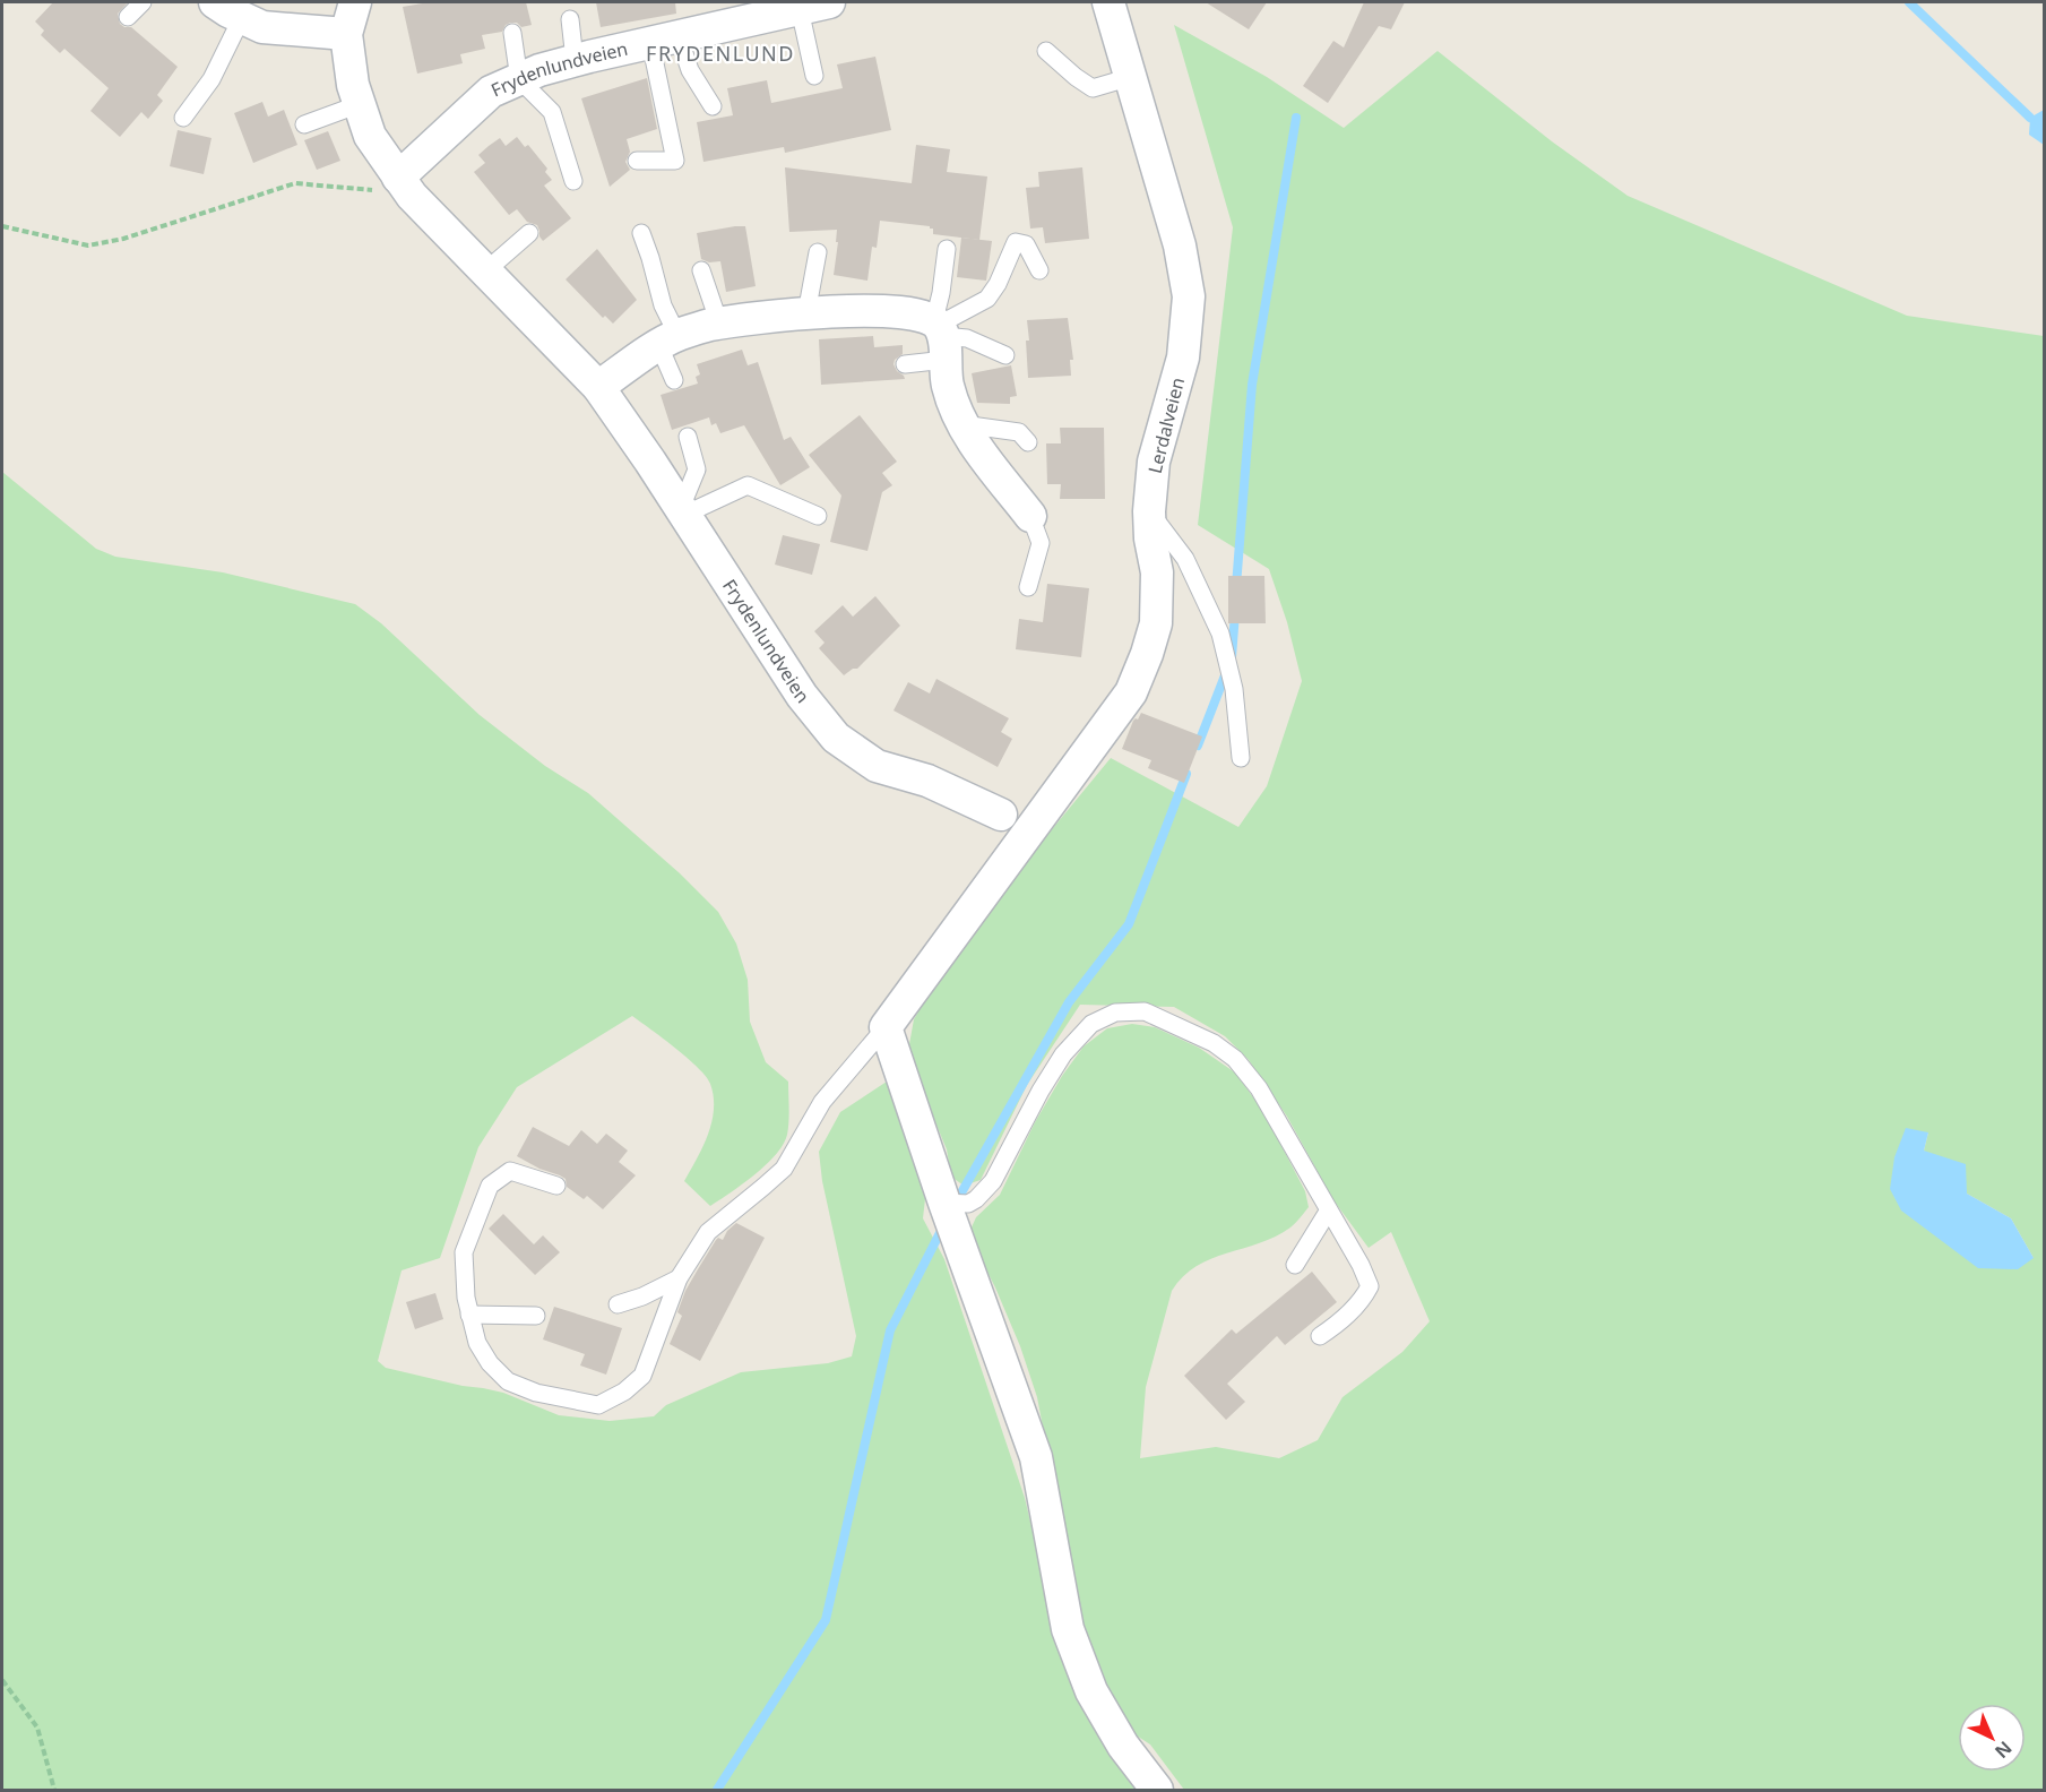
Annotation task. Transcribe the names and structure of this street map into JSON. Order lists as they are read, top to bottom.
{
  "streets": {
    "street": ["Frydenlundveien", "Lerdalveien"]
  },
  "districts": ["FRYDENLUND"],
  "north": "bottom right"
}
